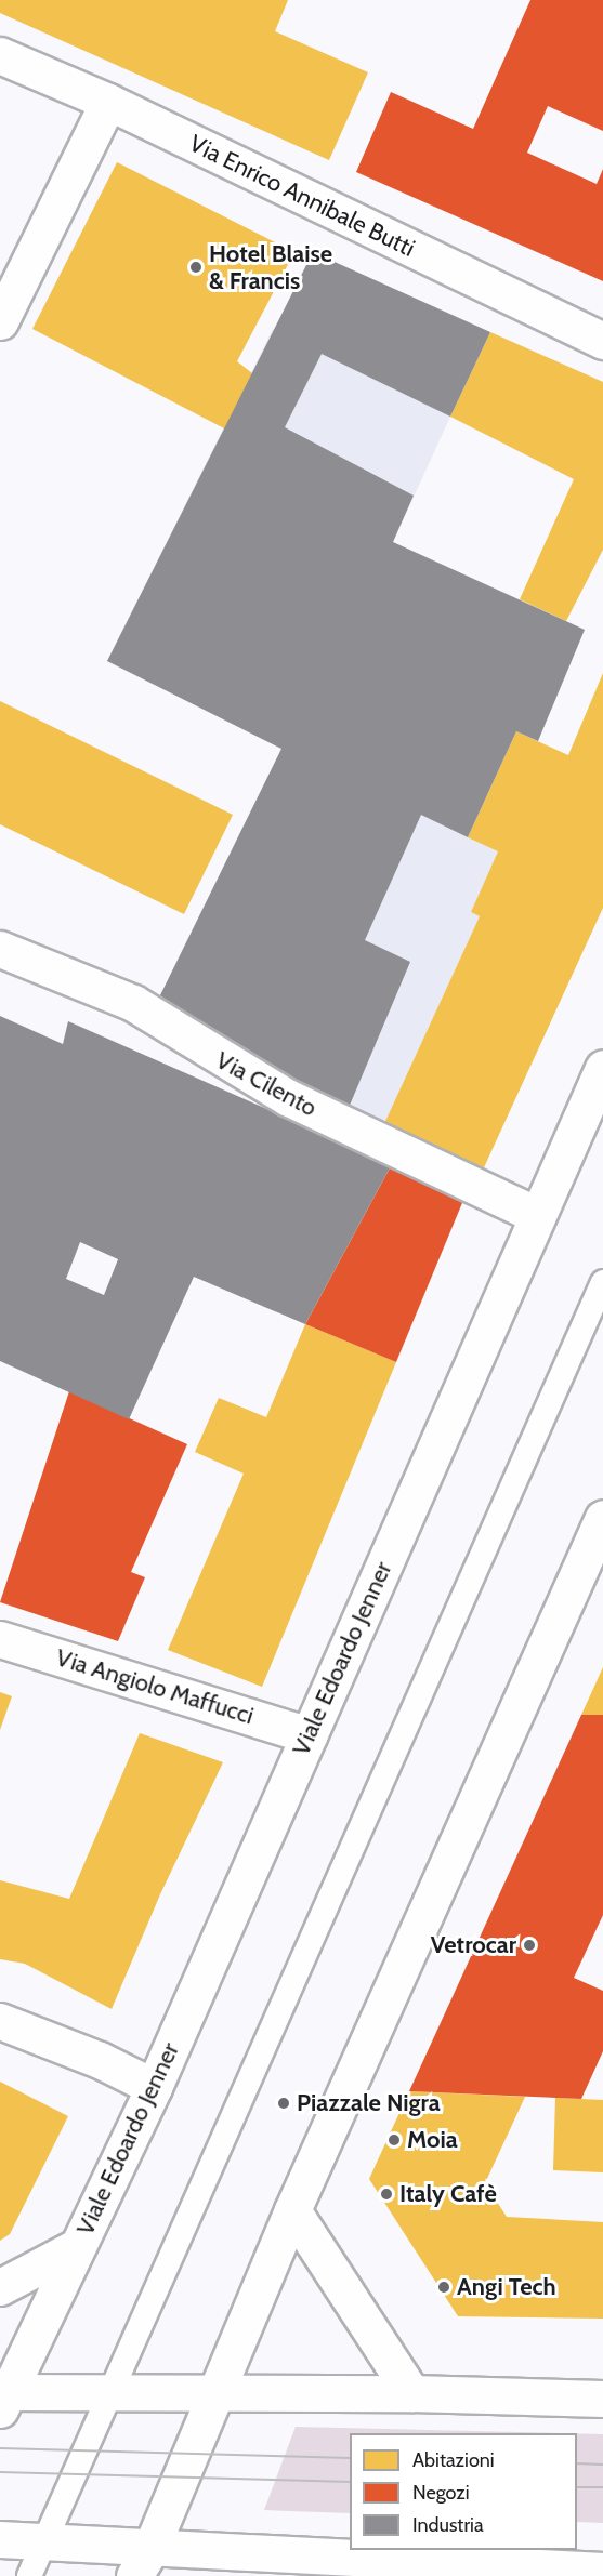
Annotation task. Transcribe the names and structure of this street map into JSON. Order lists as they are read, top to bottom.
{
  "streets": {
    "main road": [
      "Via Enrico Annibale Butti",
      "Via Cilento",
      "Viale Edoardo Jenner",
      "Via Angiolo Maffucci"
    ]
  },
  "crossings": [
    ["Via Cilento", "Viale Edoardo Jenner"],
    ["Viale Edoardo Jenner", "Via Angiolo Maffucci"]
  ],
  "places": [
    "Hotel Blaise & Francis",
    "Vetrocar",
    "Piazzale Nigra",
    "Moia",
    "Italy Cafè",
    "Angi Tech"
  ],
  "legend": ["Abitazioni", "Negozi", "Industria"]
}
